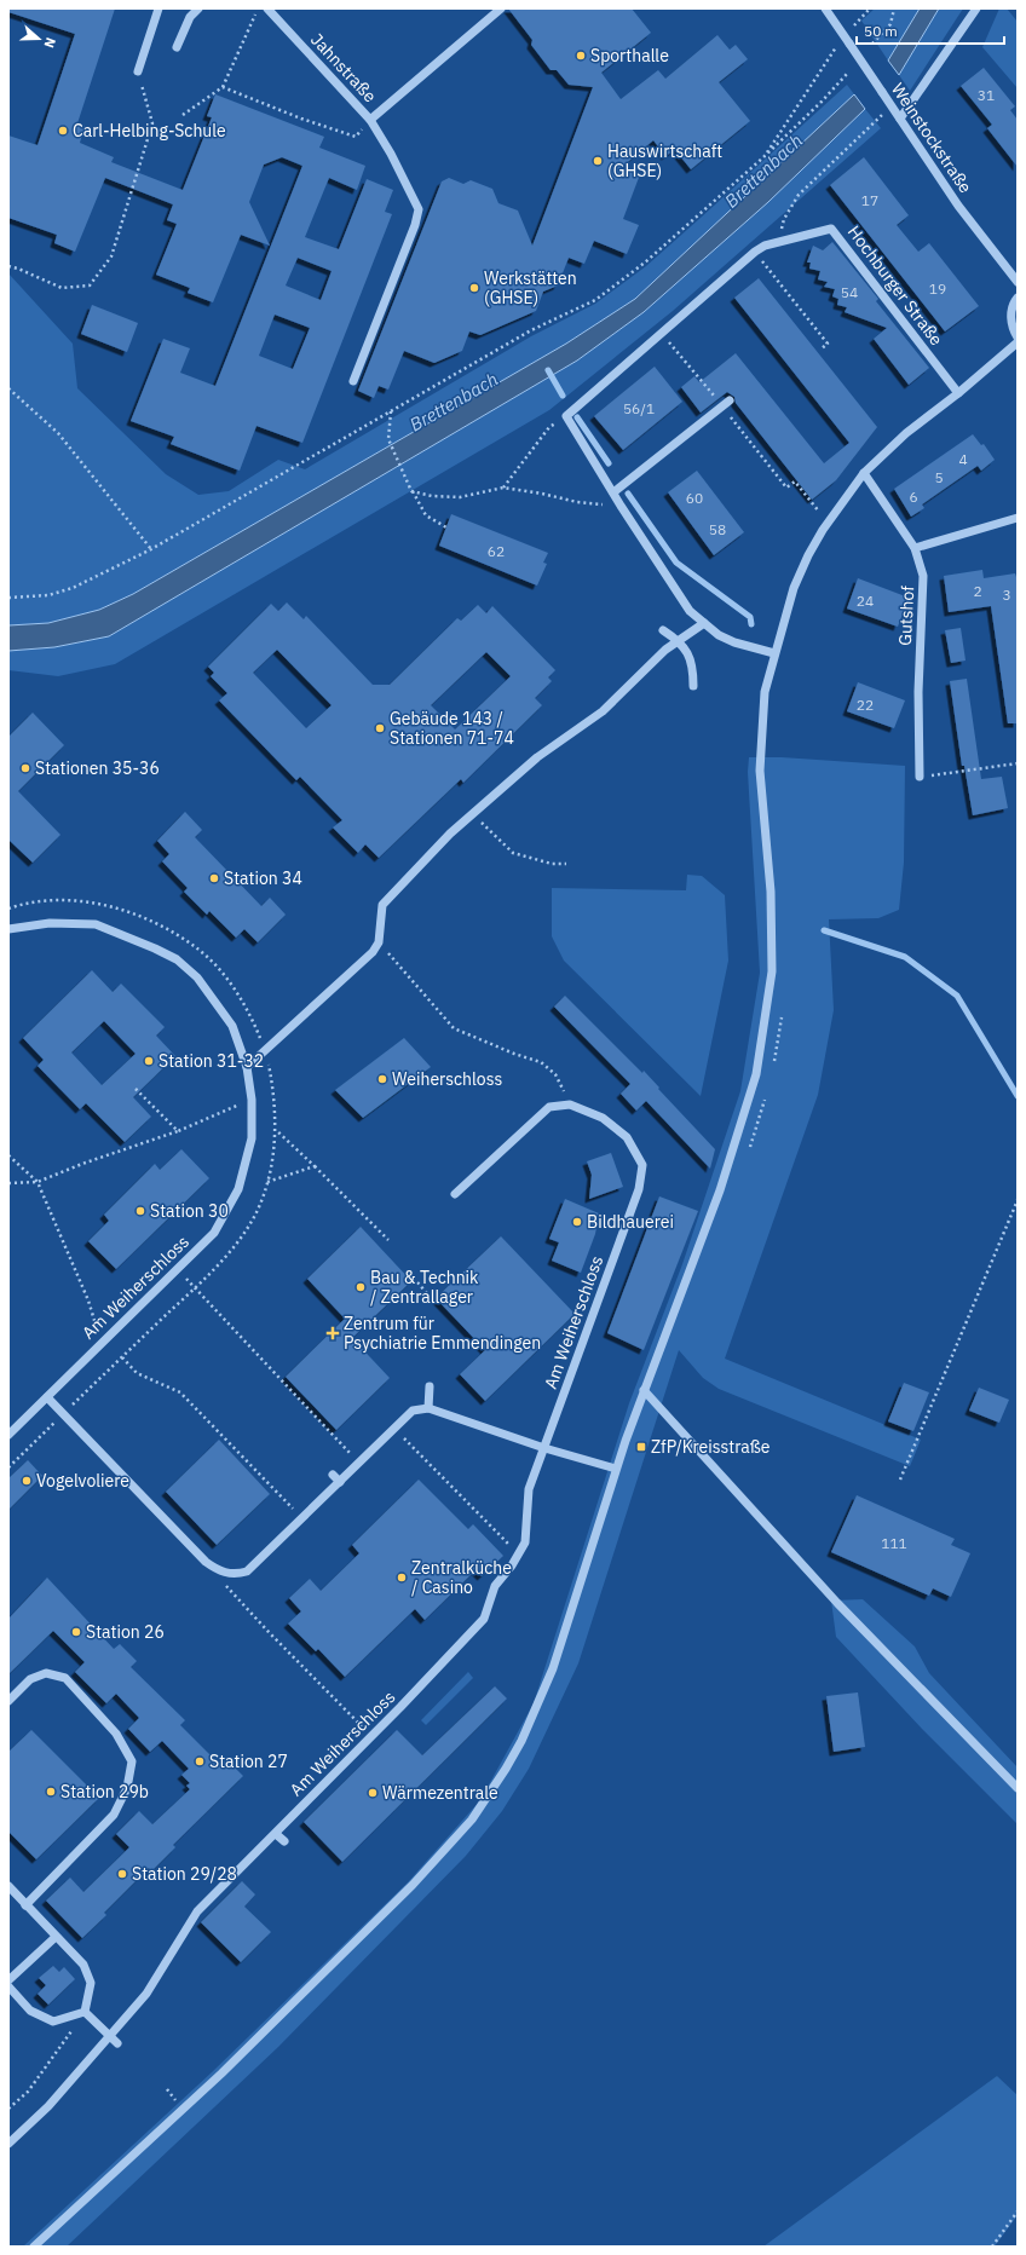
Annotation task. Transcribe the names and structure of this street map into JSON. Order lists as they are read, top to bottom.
{
  "streets": {
    "street": [
      "Jahnstraße",
      "Weinstockstraße",
      "Hochburger Straße",
      "Gutshof",
      "Am Weiherschloss"
    ]
  },
  "water": ["Brettenbach"],
  "places": {
    "other": [
      "Sporthalle",
      "Carl-Helbing-Schule",
      "Hauswirtschaft (GHSE)",
      "Werkstätten (GHSE)",
      "Gebäude 143 / Stationen 71-74",
      "Stationen 35-36",
      "Station 34",
      "Station 31-32",
      "Weiherschloss",
      "Station 30",
      "Bildhauerei",
      "Bau & Technik / Zentrallager",
      "Vogelvoliere",
      "Zentralküche / Casino",
      "Station 26",
      "Station 27",
      "Station 29b",
      "Wärmezentrale",
      "Station 29/28"
    ],
    "health": ["Zentrum für Psychiatrie Emmendingen"],
    "transit": ["ZfP/Kreisstraße"]
  },
  "house_numbers": [
    "31",
    "17",
    "19",
    "54",
    "56/1",
    "4",
    "5",
    "6",
    "60",
    "58",
    "62",
    "2",
    "3",
    "24",
    "22",
    "111"
  ],
  "scale_bar": "50 m",
  "north": "right"
}
